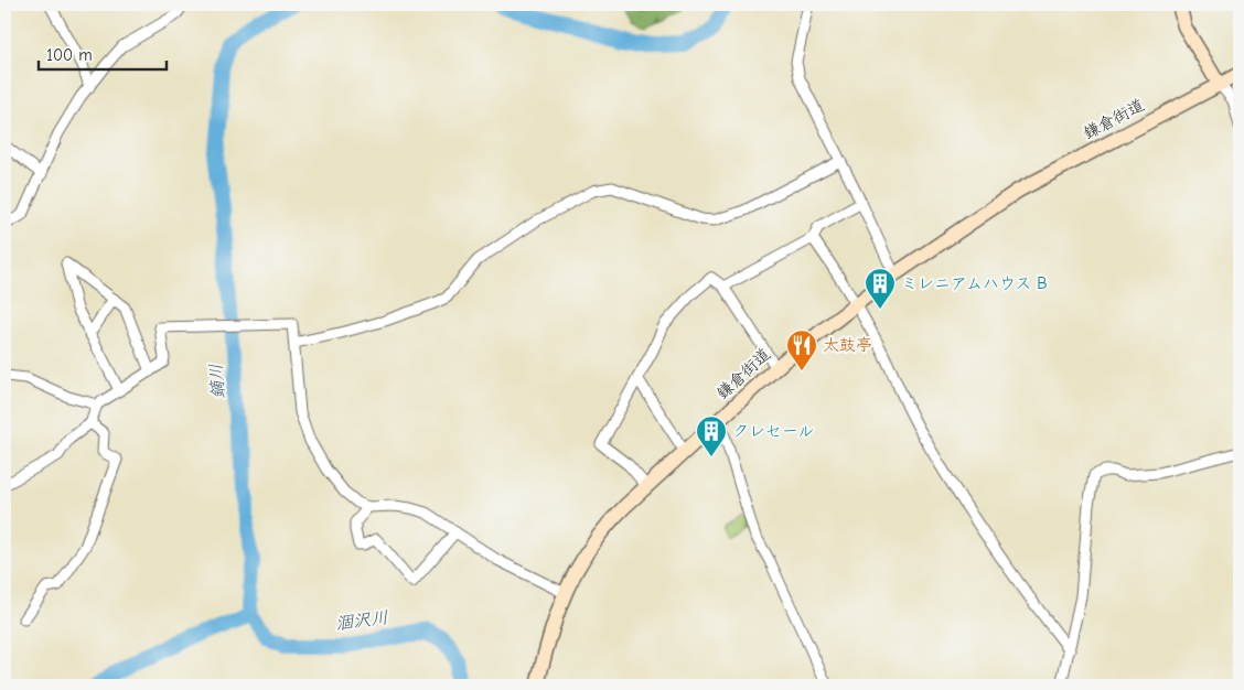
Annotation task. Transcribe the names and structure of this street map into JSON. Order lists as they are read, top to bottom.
{
  "streets": {
    "street": ["鎌倉街道"]
  },
  "water": ["鏑川", "涸沢川"],
  "places": {
    "building": ["ミレニアムハウス B", "クレセール"],
    "restaurant": ["太鼓亭"]
  },
  "scale_bar": "100 m"
}
